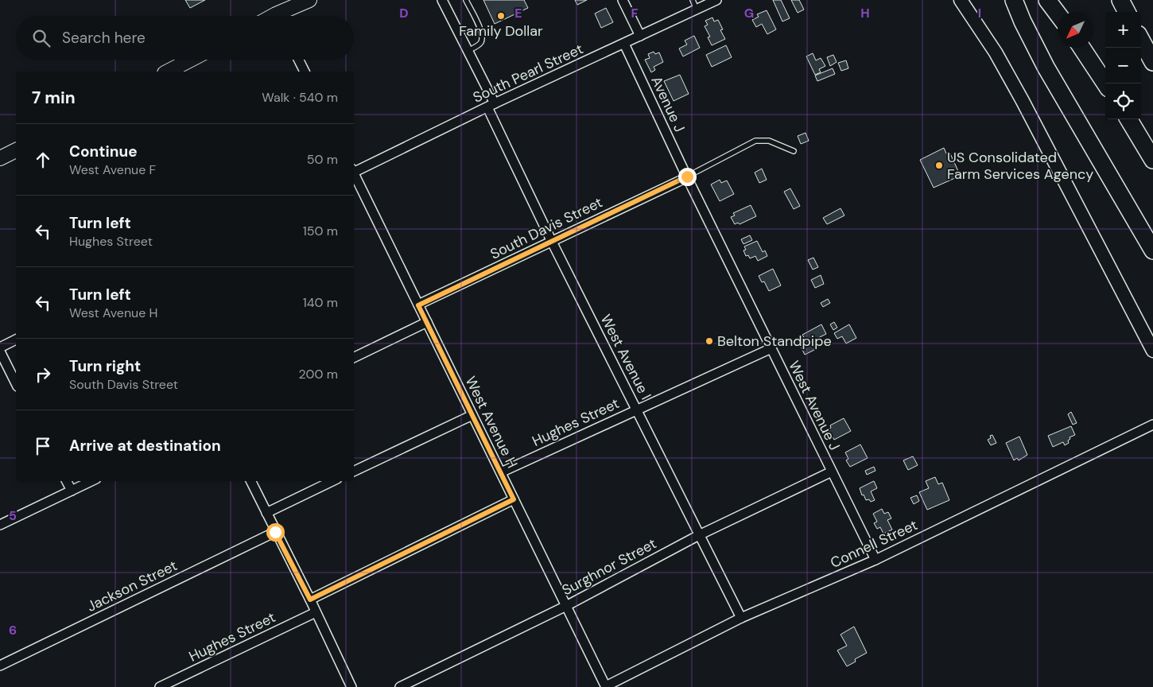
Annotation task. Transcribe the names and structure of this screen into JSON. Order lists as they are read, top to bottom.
{
  "streets": {
    "street": [
      "South Pearl Street",
      "Avenue J",
      "South Davis Street",
      "West Avenue I",
      "West Avenue J",
      "West Avenue H",
      "Hughes Street",
      "Connell Street",
      "Surghnor Street",
      "Jackson Street"
    ]
  },
  "crossings": [
    ["South Pearl Street", "Avenue J"],
    ["South Pearl Street", "West Avenue I"],
    ["Avenue J", "South Davis Street"],
    ["Avenue J", "West Avenue J"],
    ["South Davis Street", "West Avenue I"],
    ["South Davis Street", "West Avenue J"],
    ["South Davis Street", "West Avenue H"],
    ["West Avenue I", "Hughes Street"],
    ["West Avenue I", "Connell Street"],
    ["West Avenue I", "Surghnor Street"],
    ["West Avenue J", "Hughes Street"],
    ["West Avenue J", "Connell Street"],
    ["West Avenue J", "Surghnor Street"],
    ["West Avenue H", "Hughes Street"],
    ["West Avenue H", "Connell Street"],
    ["West Avenue H", "Surghnor Street"]
  ],
  "places": ["Family Dollar", "US Consolidated Farm Services Agency", "Belton Standpipe"],
  "north": "bottom left",
  "page": {
    "map_buttons": ["+", "−"],
    "search": "Search here",
    "heading": ["7 min", "Walk · 540 m"],
    "list": [
      ["Continue", "West Avenue F", "50 m"],
      ["Turn left", "Hughes Street", "150 m"],
      ["Turn left", "West Avenue H", "140 m"],
      ["Turn right", "South Davis Street", "200 m"],
      "Arrive at destination"
    ]
  },
  "grid": {
    "columns": [
      "D",
      "E",
      "F",
      "G",
      "H",
      "I"
    ],
    "rows": ["5", "6"]
  }
}
